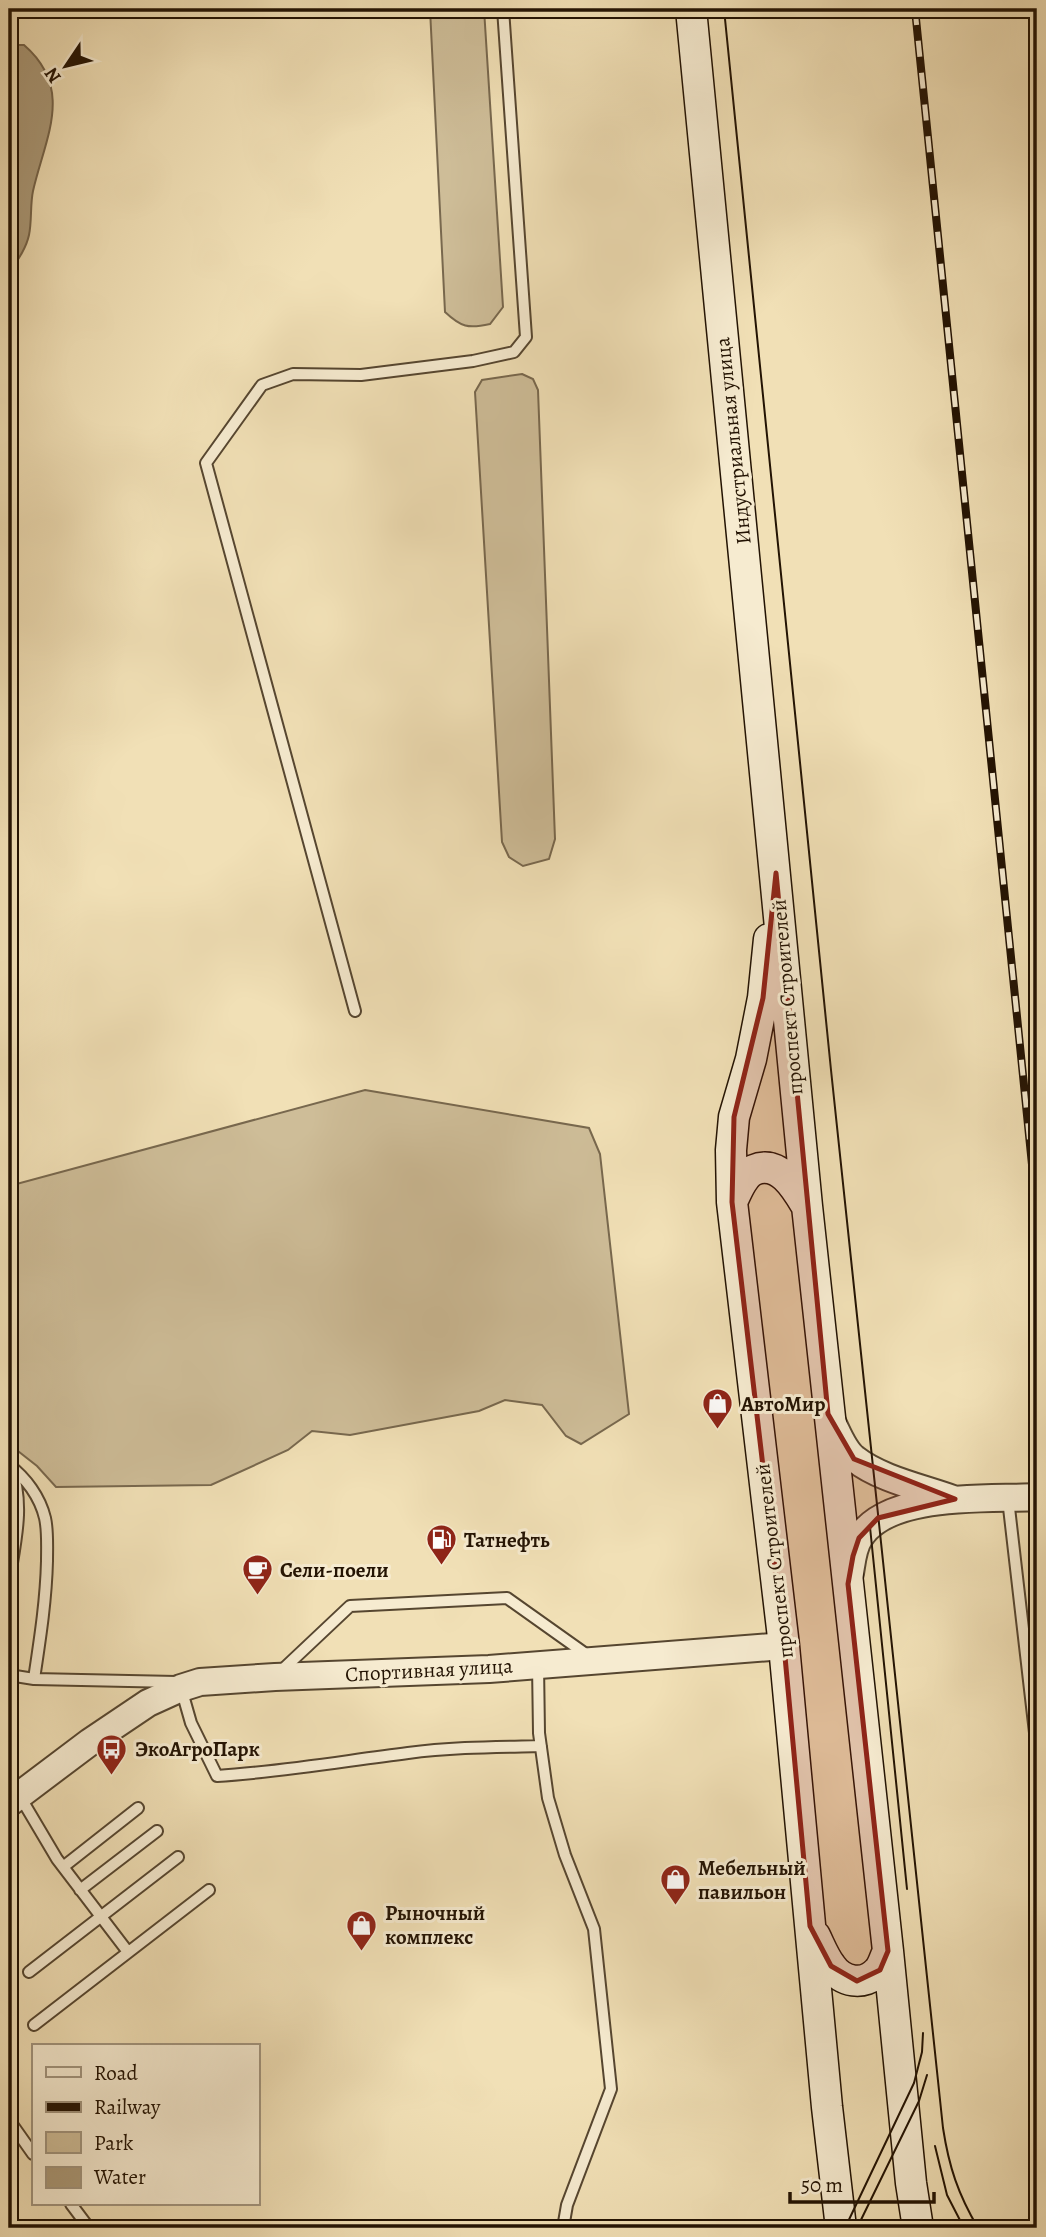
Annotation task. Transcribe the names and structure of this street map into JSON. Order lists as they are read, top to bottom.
{
  "streets": {
    "main road": ["Индустриальная улица", "проспект Строителей"],
    "street": ["Спортивная улица"]
  },
  "crossings": [
    ["Индустриальная улица", "проспект Строителей"],
    ["проспект Строителей", "Спортивная улица"]
  ],
  "places": {
    "shop": ["АвтоМир", "Мебельный павильон", "Рыночный комплекс"],
    "fuel station": ["Татнефть"],
    "cafe": ["Сели-поели"],
    "bus stop": ["ЭкоАгроПарк"]
  },
  "legend": [
    "Road",
    "Railway",
    "Park",
    "Water"
  ],
  "scale_bar": "50 m",
  "north": "bottom left"
}
